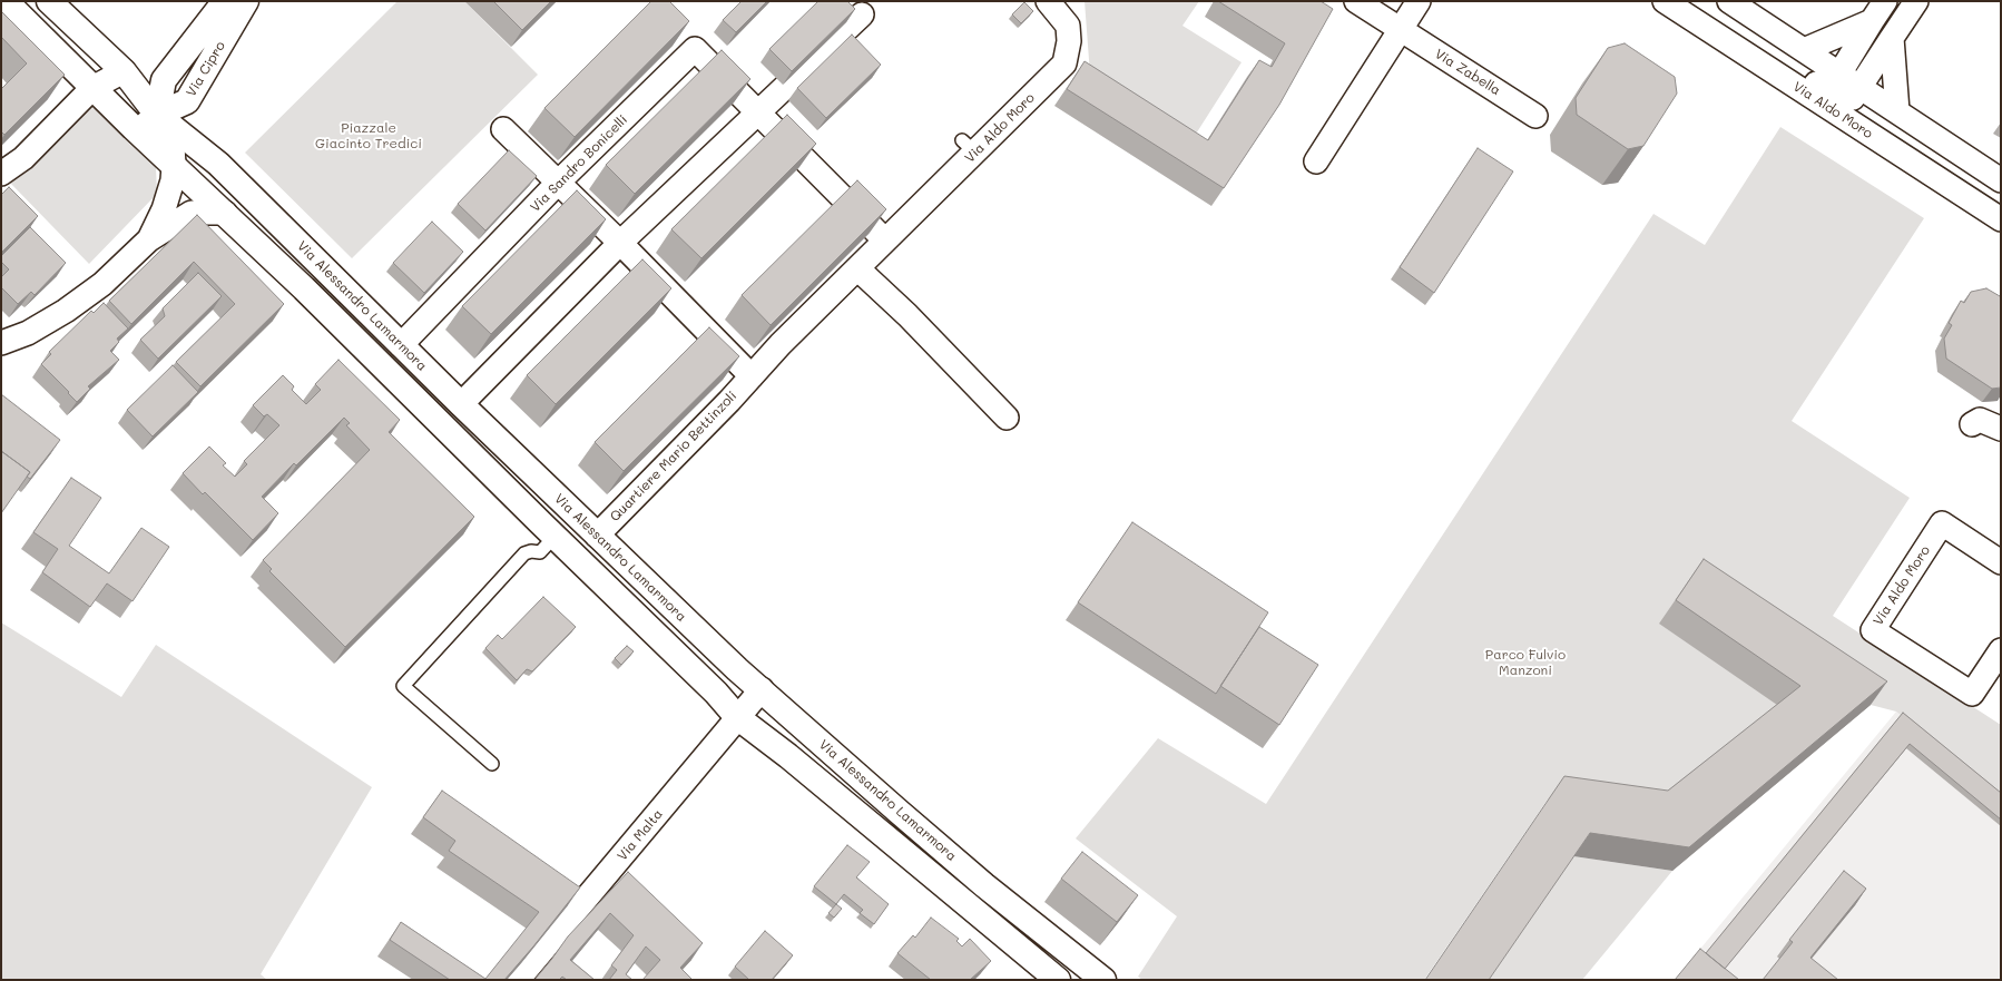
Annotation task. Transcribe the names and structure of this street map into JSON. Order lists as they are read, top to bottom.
{
  "streets": {
    "main road": ["Via Cipro", "Via Alessandro Lamarmora"],
    "street": [
      "Via Zabella",
      "Via Aldo Moro",
      "Via Sandro Bonicelli",
      "Quartiere Mario Bettinzoli",
      "Via Malta"
    ]
  },
  "crossings": [
    ["Via Cipro", "Via Alessandro Lamarmora"],
    ["Via Aldo Moro", "Quartiere Mario Bettinzoli"],
    ["Via Sandro Bonicelli", "Via Alessandro Lamarmora"],
    ["Via Alessandro Lamarmora", "Quartiere Mario Bettinzoli"],
    ["Via Alessandro Lamarmora", "Via Malta"]
  ],
  "parks": ["Piazzale Giacinto Tredici", "Parco Fulvio Manzoni"]
}
